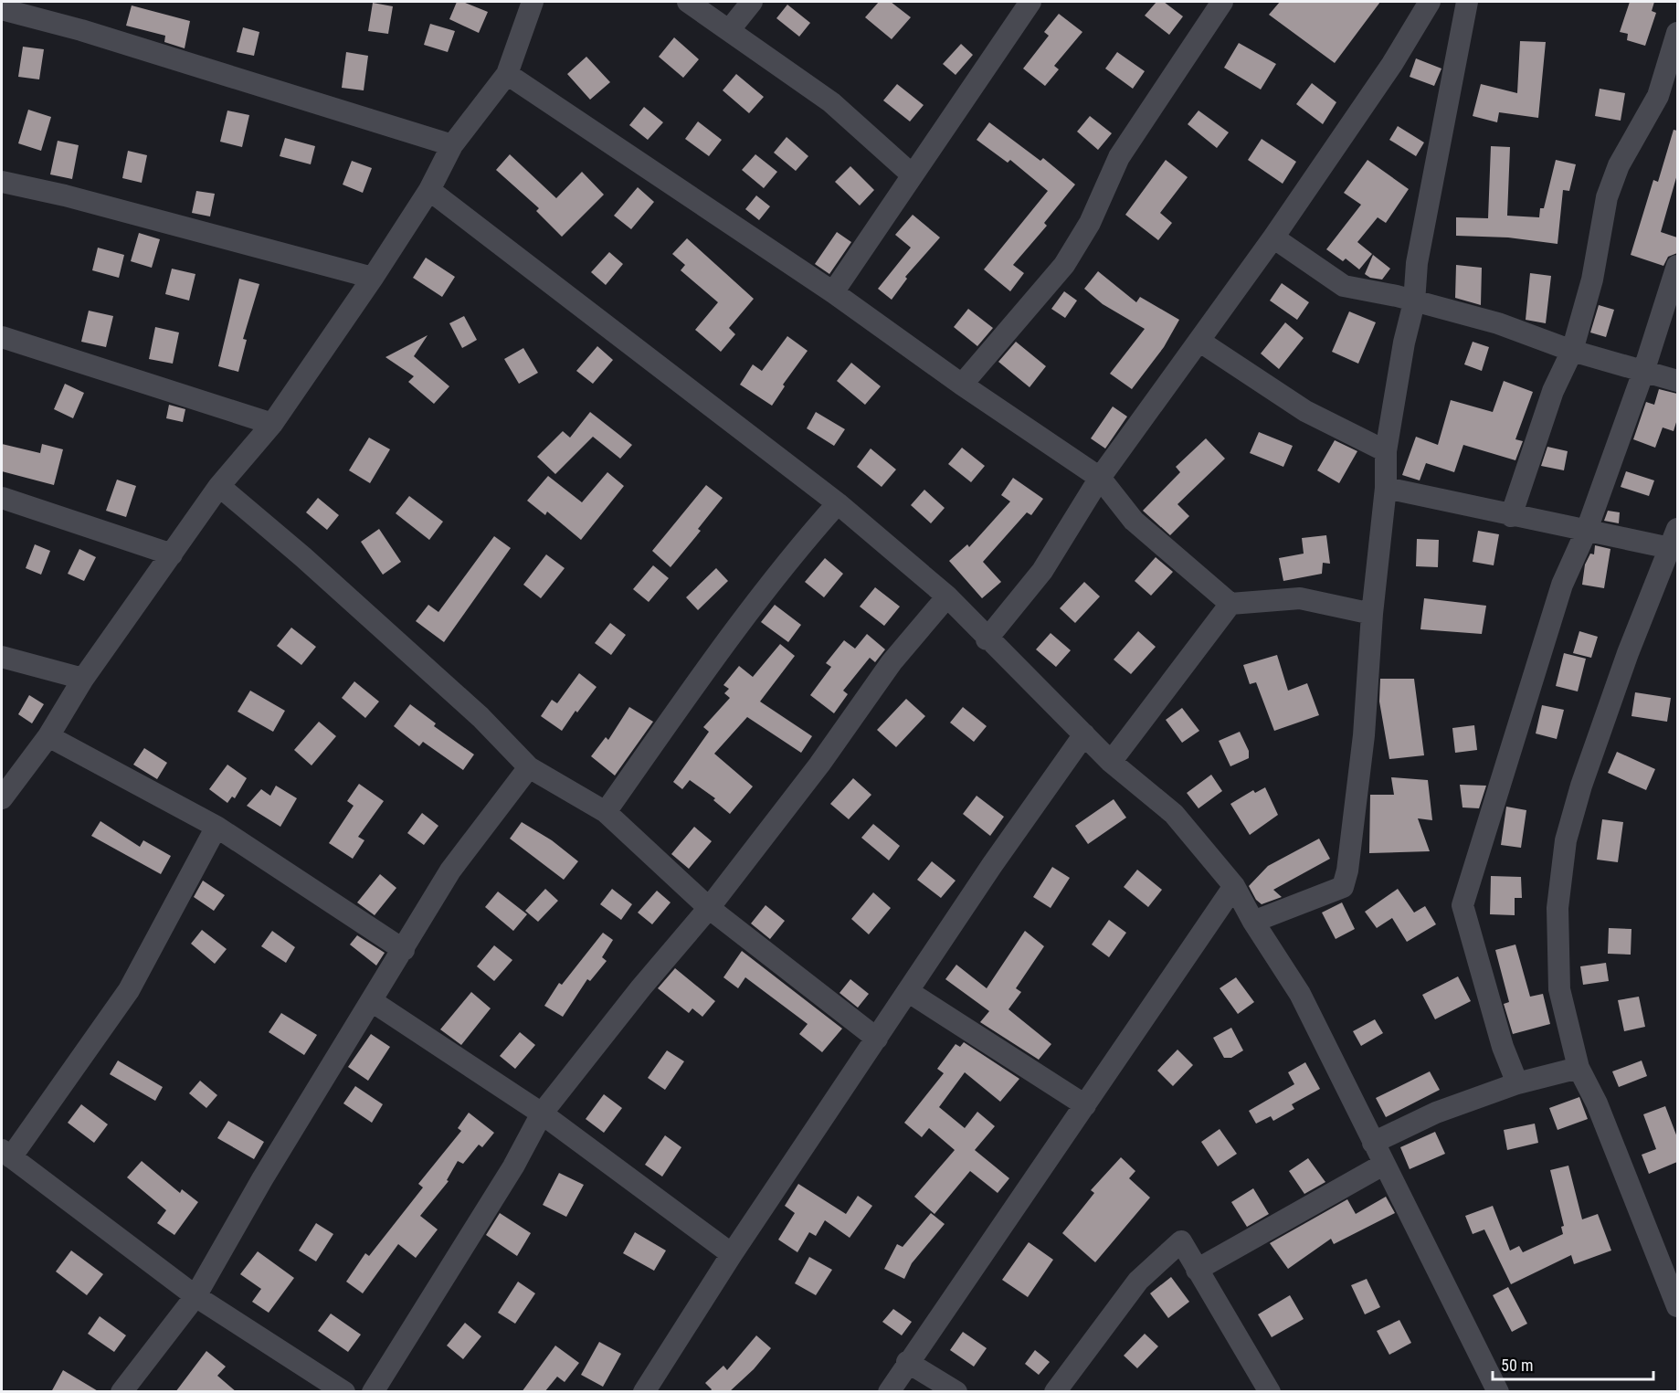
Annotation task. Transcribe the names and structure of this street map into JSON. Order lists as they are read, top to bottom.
{
  "scale_bar": "50 m"
}
